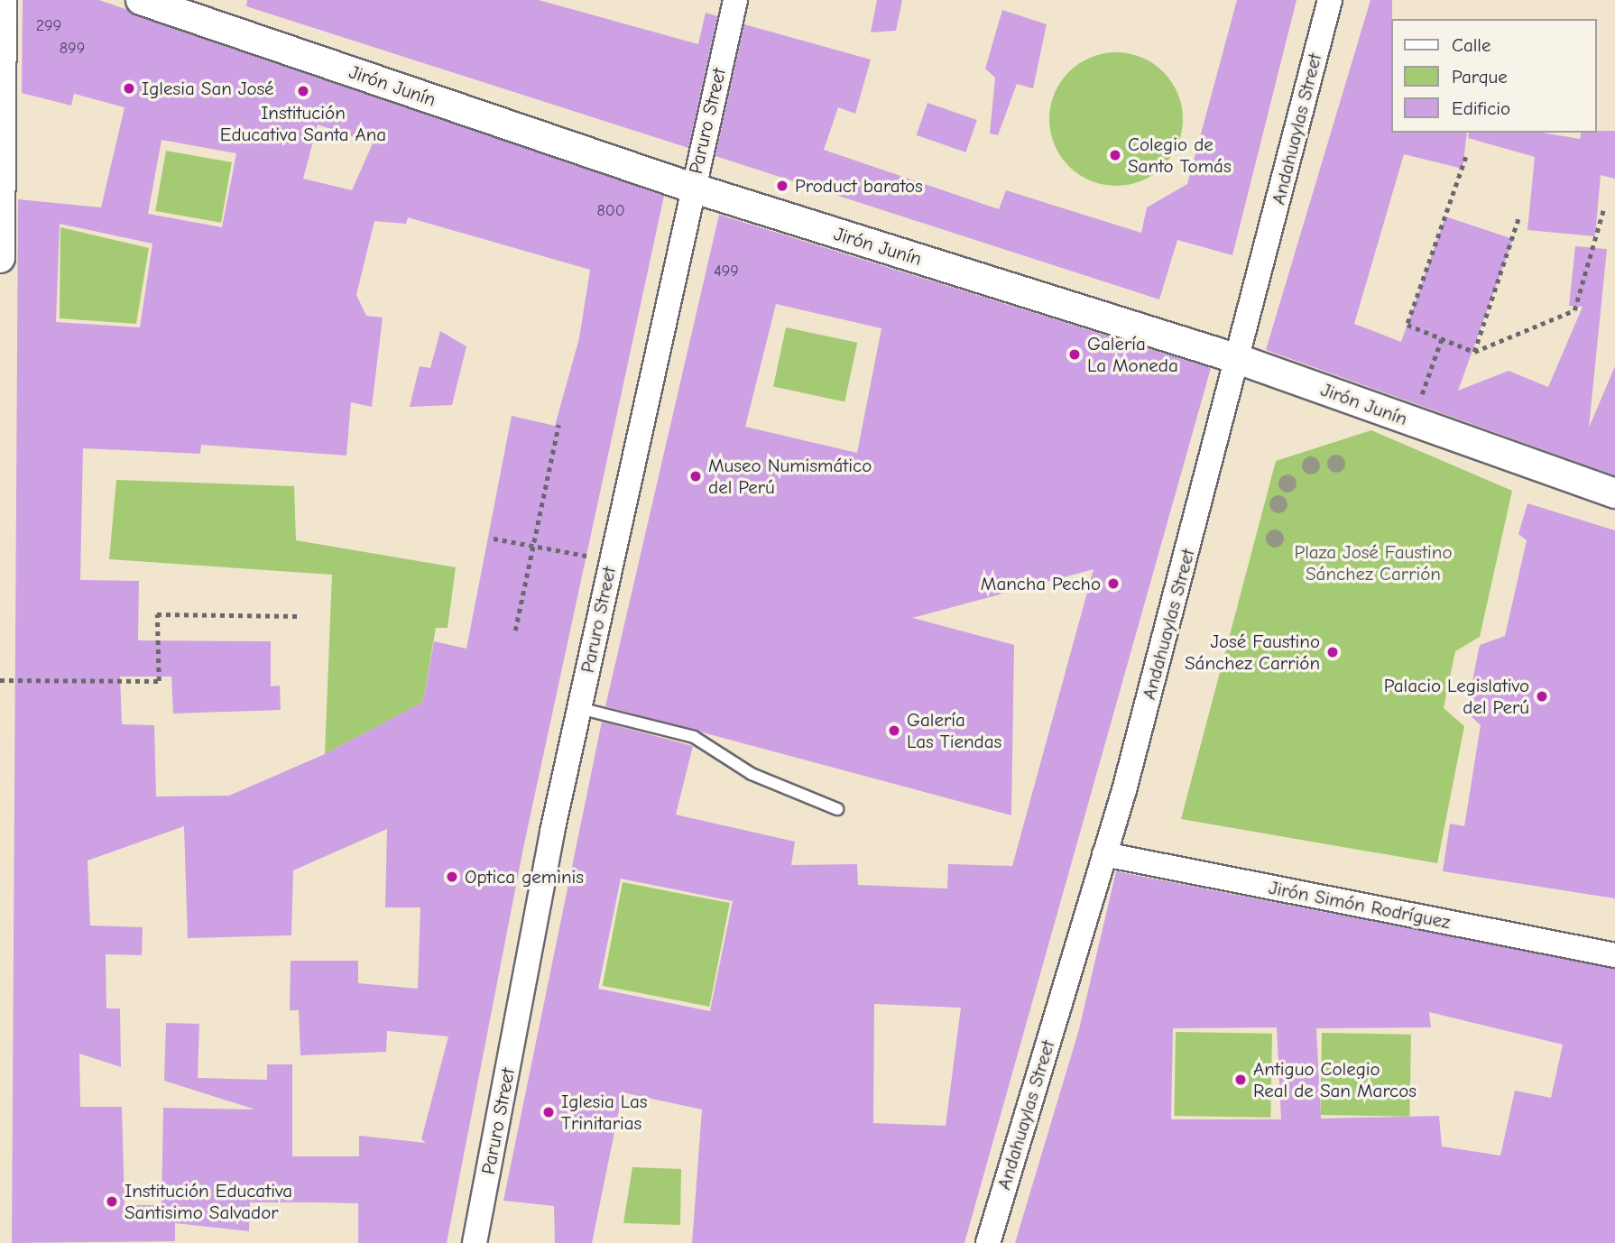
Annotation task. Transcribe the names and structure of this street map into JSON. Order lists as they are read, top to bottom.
{
  "streets": {
    "street": [
      "Jirón Junín",
      "Paruro Street",
      "Andahuaylas Street",
      "Jirón Simón Rodríguez"
    ]
  },
  "crossings": [
    ["Jirón Junín", "Paruro Street"],
    ["Jirón Junín", "Andahuaylas Street"],
    ["Andahuaylas Street", "Jirón Simón Rodríguez"]
  ],
  "parks": ["Plaza José Faustino Sánchez Carrión"],
  "places": [
    "Iglesia San José",
    "Institución Educativa Santa Ana",
    "Colegio de Santo Tomás",
    "Product baratos",
    "Galería La Moneda",
    "Museo Numismático del Perú",
    "Mancha Pecho",
    "José Faustino Sánchez Carrión",
    "Palacio Legislativo del Perú",
    "Galería Las Tiendas",
    "Optica geminis",
    "Antiguo Colegio Real de San Marcos",
    "Iglesia Las Trinitarias",
    "Institución Educativa Santisimo Salvador"
  ],
  "house_numbers": [
    "299",
    "899",
    "800",
    "499"
  ],
  "legend": ["Calle", "Parque", "Edificio"]
}
